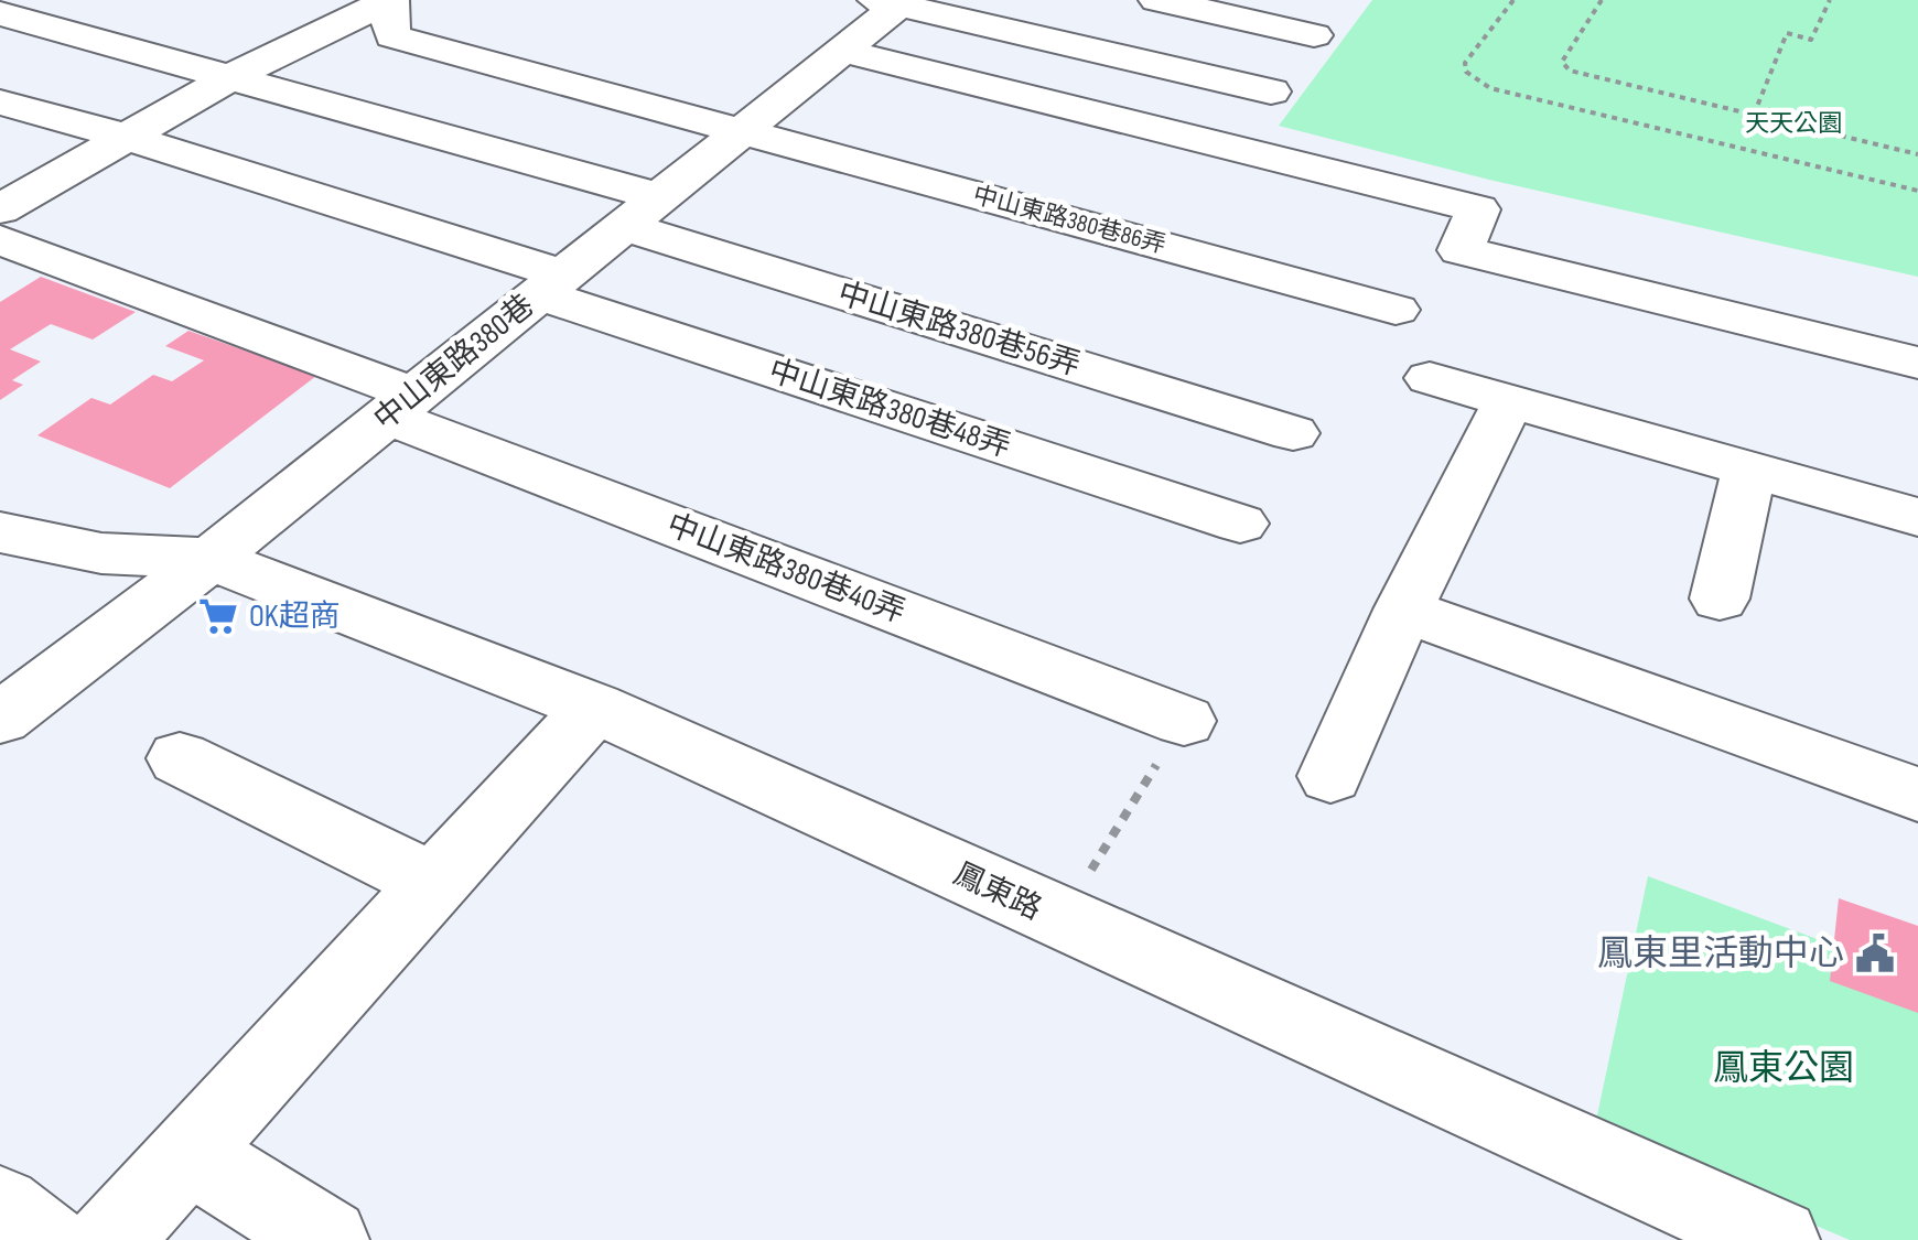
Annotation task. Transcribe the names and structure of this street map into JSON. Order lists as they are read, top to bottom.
{
  "streets": {
    "street": [
      "中山東路380巷86弄",
      "中山東路380巷56弄",
      "中山東路380巷",
      "中山東路380巷48弄",
      "中山東路380巷40弄",
      "鳳東路"
    ]
  },
  "crossings": [
    ["中山東路380巷86弄", "中山東路380巷"],
    ["中山東路380巷56弄", "中山東路380巷"],
    ["中山東路380巷", "中山東路380巷48弄"],
    ["中山東路380巷", "中山東路380巷40弄"],
    ["中山東路380巷", "鳳東路"]
  ],
  "parks": ["天天公園", "鳳東公園"],
  "places": {
    "supermarket": ["OK超商"],
    "public building": ["鳳東里活動中心"]
  }
}
